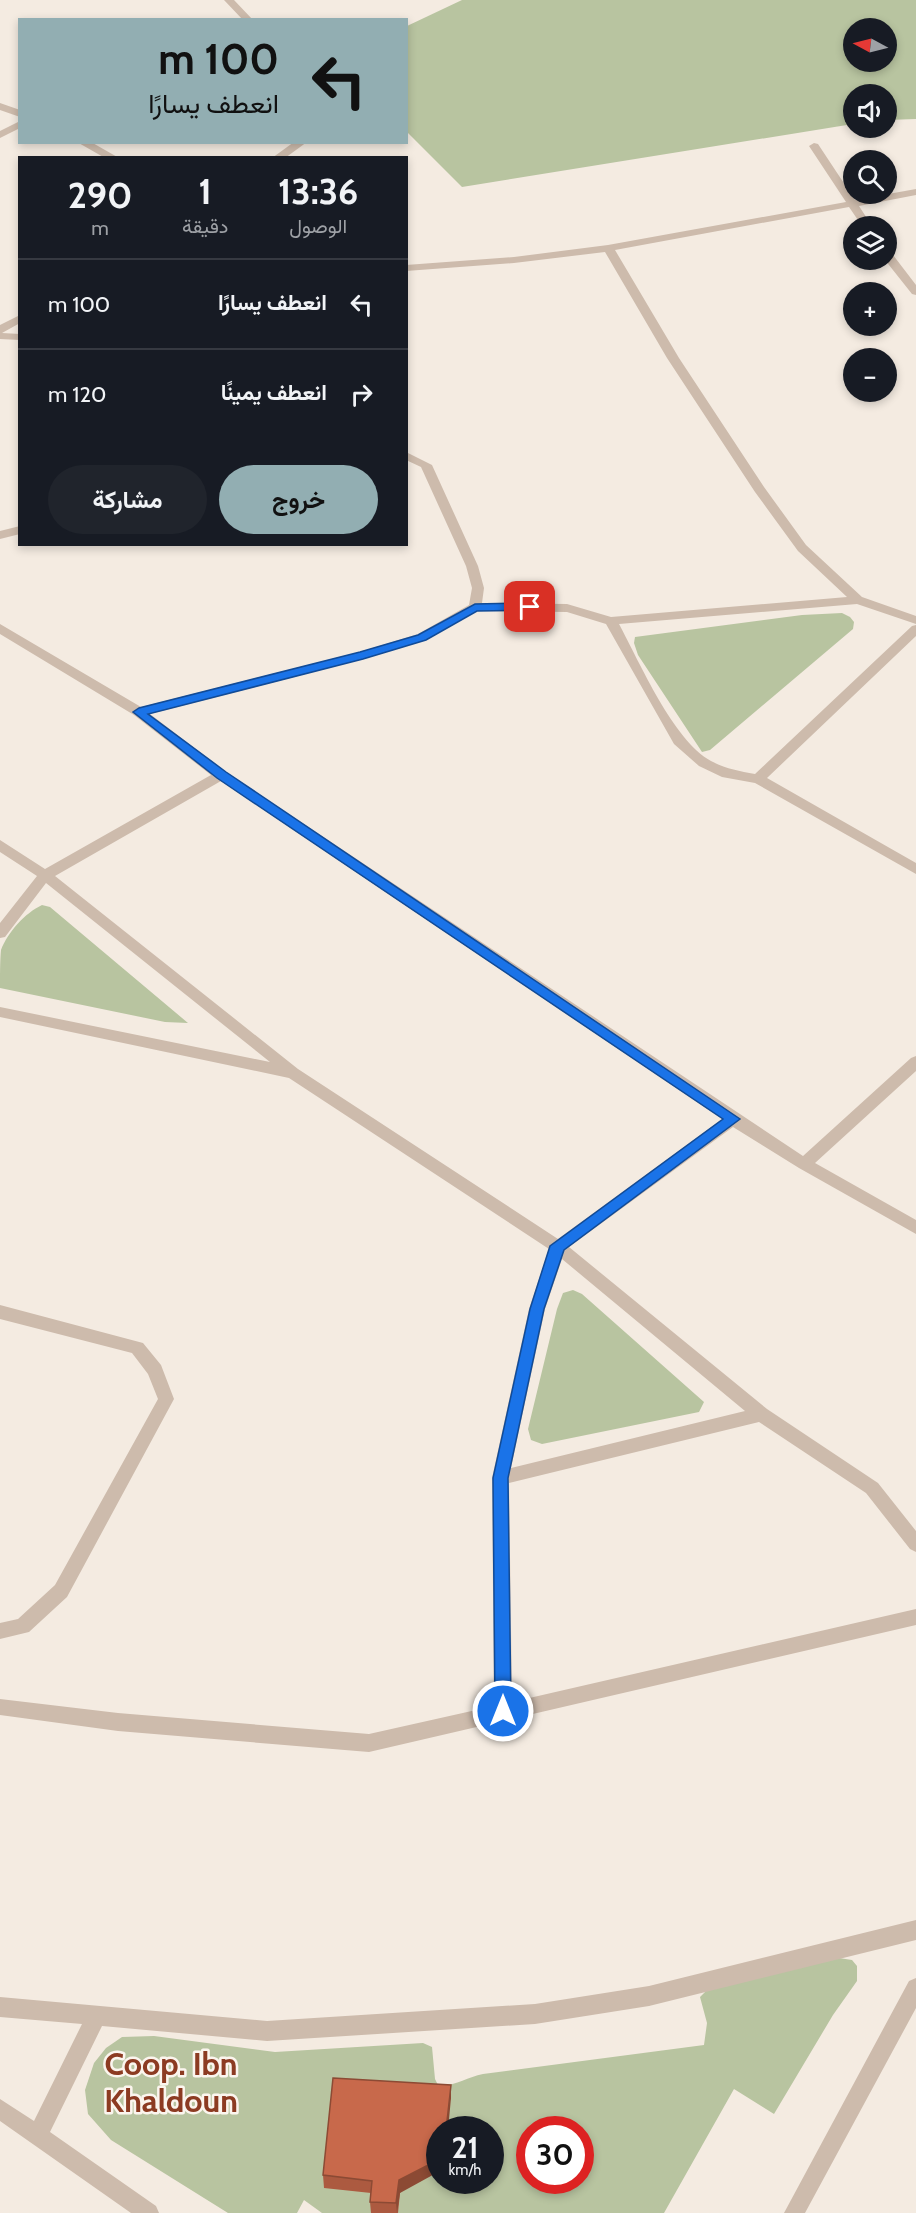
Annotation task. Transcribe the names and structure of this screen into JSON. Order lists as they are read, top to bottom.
{
  "districts": ["Coop. Ibn Khaldoun"],
  "north": "left",
  "page": {
    "map_buttons": ["+", "−"],
    "turn": ["100 m", "انعطف يسارًا"],
    "eta": [
      "13:36",
      "الوصول",
      "1",
      "دقيقة",
      "290",
      "m"
    ],
    "list": [
      {
        "name": "انعطف يسارًا",
        "value": "100 m"
      },
      {
        "name": "انعطف يمينًا",
        "value": "120 m"
      }
    ],
    "buttons": ["خروج", "مشاركة"],
    "speed": "21 km/h",
    "limit": "30"
  }
}
